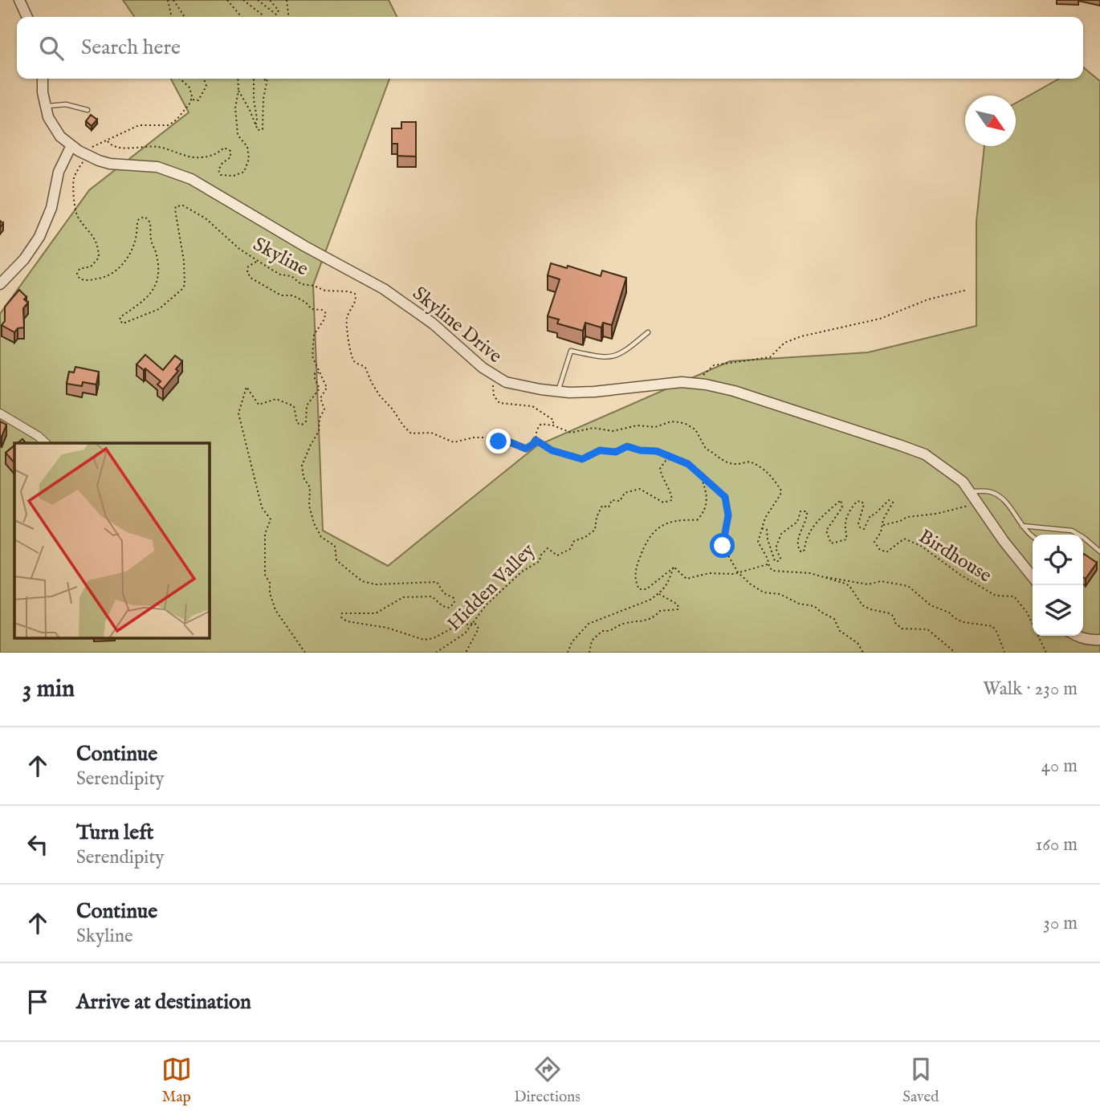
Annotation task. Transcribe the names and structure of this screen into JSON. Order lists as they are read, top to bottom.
{
  "streets": {
    "street": ["Skyline Drive"],
    "path": ["Skyline", "Birdhouse", "Hidden Valley"]
  },
  "crossings": [
    ["Skyline", "Skyline Drive"]
  ],
  "north": "bottom right",
  "page": {
    "search": "Search here",
    "heading": ["3 min", "Walk · 230 m"],
    "list": [
      ["Continue", "Serendipity", "40 m"],
      ["Turn left", "Serendipity", "160 m"],
      ["Continue", "Skyline", "30 m"],
      "Arrive at destination"
    ],
    "nav": ["Map", "Directions", "Saved"]
  }
}
